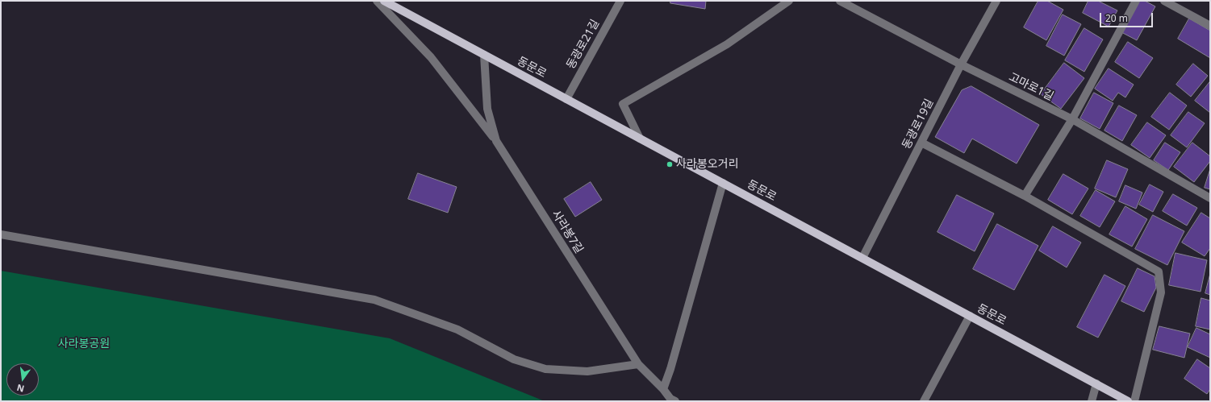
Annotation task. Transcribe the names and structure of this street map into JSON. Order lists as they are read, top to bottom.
{
  "streets": {
    "main road": ["동문로"],
    "street": [
      "동광로21길",
      "고마로1길",
      "동광로19길",
      "사라봉7길"
    ]
  },
  "crossings": [
    ["동광로21길", "동문로"],
    ["동문로", "동광로19길"],
    ["동문로", "사라봉7길"],
    ["고마로1길", "동광로19길"]
  ],
  "parks": ["사라봉공원"],
  "places": ["사라봉오거리"],
  "scale_bar": "20 m",
  "north": "bottom"
}
